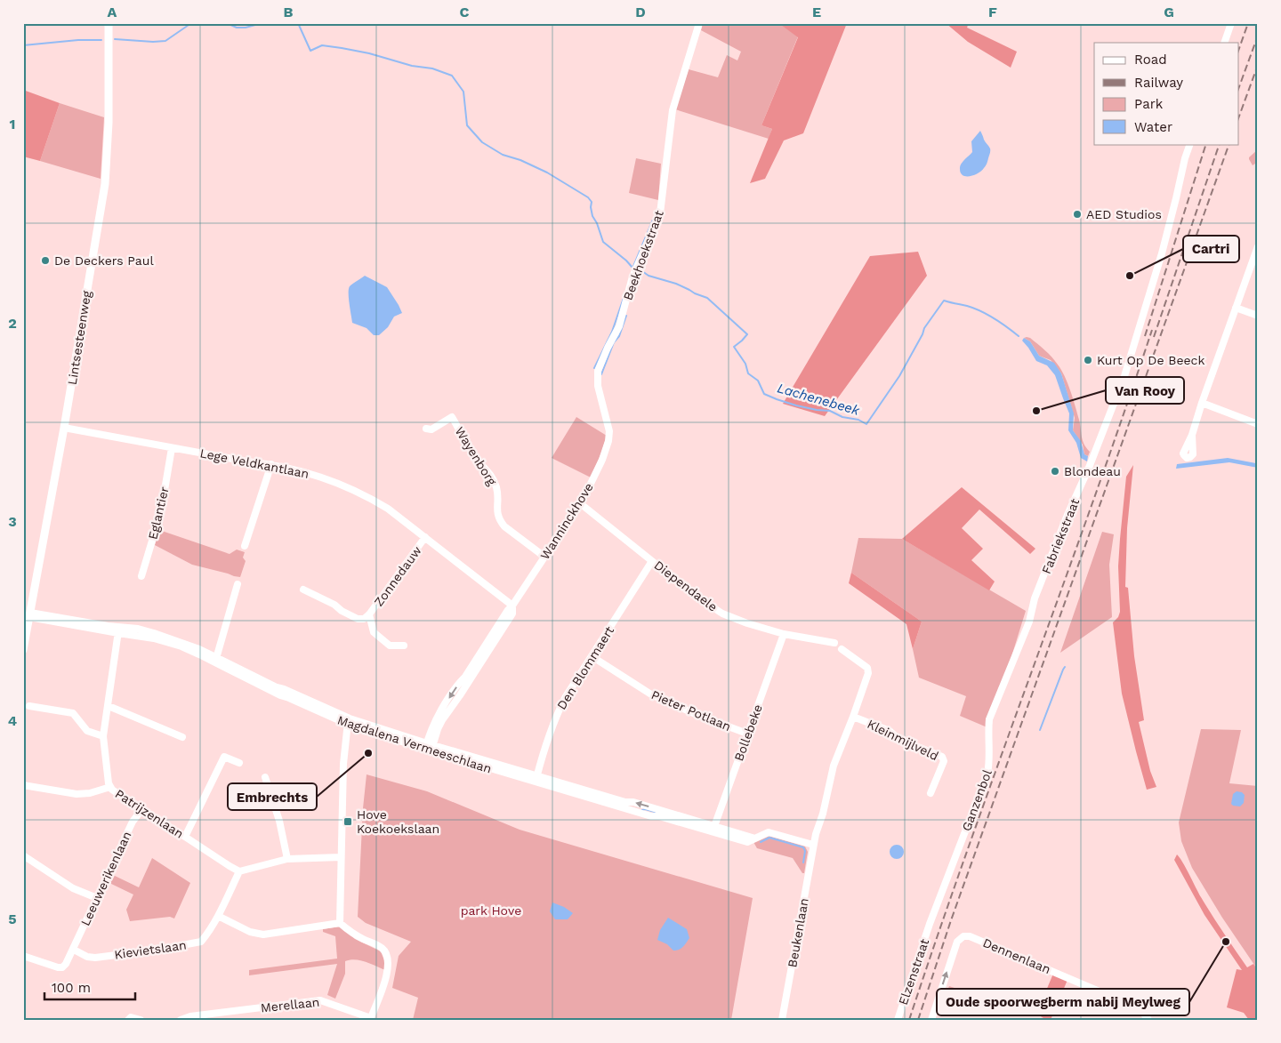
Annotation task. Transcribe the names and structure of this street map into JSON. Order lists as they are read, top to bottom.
{
  "streets": {
    "street": [
      "Beekhoekstraat",
      "Lintsesteenweg",
      "Wayenborg",
      "Lege Veldkantlaan",
      "Eglantier",
      "Wanninckhove",
      "Fabriekstraat",
      "Zonnedauw",
      "Diependaele",
      "Den Blommaert",
      "Pieter Potlaan",
      "Bollebeke",
      "Kleinmijlveld",
      "Magdalena Vermeeschlaan",
      "Ganzenbol",
      "Patrijzenlaan",
      "Leeuwerikenlaan",
      "Beukenlaan",
      "Kievietslaan",
      "Dennenlaan",
      "Elzenstraat",
      "Merellaan"
    ]
  },
  "crossings": [
    ["Beekhoekstraat", "Wanninckhove"],
    ["Lintsesteenweg", "Lege Veldkantlaan"],
    ["Lintsesteenweg", "Magdalena Vermeeschlaan"],
    ["Wayenborg", "Wanninckhove"],
    ["Lege Veldkantlaan", "Eglantier"],
    ["Lege Veldkantlaan", "Wanninckhove"],
    ["Lege Veldkantlaan", "Zonnedauw"],
    ["Wanninckhove", "Diependaele"],
    ["Wanninckhove", "Magdalena Vermeeschlaan"],
    ["Fabriekstraat", "Ganzenbol"],
    ["Diependaele", "Den Blommaert"],
    ["Diependaele", "Bollebeke"],
    ["Den Blommaert", "Pieter Potlaan"],
    ["Den Blommaert", "Magdalena Vermeeschlaan"],
    ["Pieter Potlaan", "Bollebeke"],
    ["Bollebeke", "Magdalena Vermeeschlaan"],
    ["Kleinmijlveld", "Magdalena Vermeeschlaan"],
    ["Kleinmijlveld", "Beukenlaan"],
    ["Magdalena Vermeeschlaan", "Patrijzenlaan"],
    ["Magdalena Vermeeschlaan", "Beukenlaan"],
    ["Ganzenbol", "Elzenstraat"],
    ["Patrijzenlaan", "Leeuwerikenlaan"],
    ["Patrijzenlaan", "Kievietslaan"],
    ["Leeuwerikenlaan", "Kievietslaan"]
  ],
  "water": ["Lachenebeek"],
  "parks": ["park Hove"],
  "places": {
    "other": [
      "AED Studios",
      "De Deckers Paul",
      "Cartri",
      "Kurt Op De Beeck",
      "Van Rooy",
      "Blondeau",
      "Embrechts",
      "Oude spoorwegberm nabij Meylweg"
    ],
    "transit": ["Hove Koekoekslaan"]
  },
  "legend": [
    "Road",
    "Railway",
    "Park",
    "Water"
  ],
  "scale_bar": "100 m",
  "grid": {
    "columns": [
      "A",
      "B",
      "C",
      "D",
      "E",
      "F",
      "G"
    ],
    "rows": [
      "1",
      "2",
      "3",
      "4",
      "5"
    ]
  }
}
